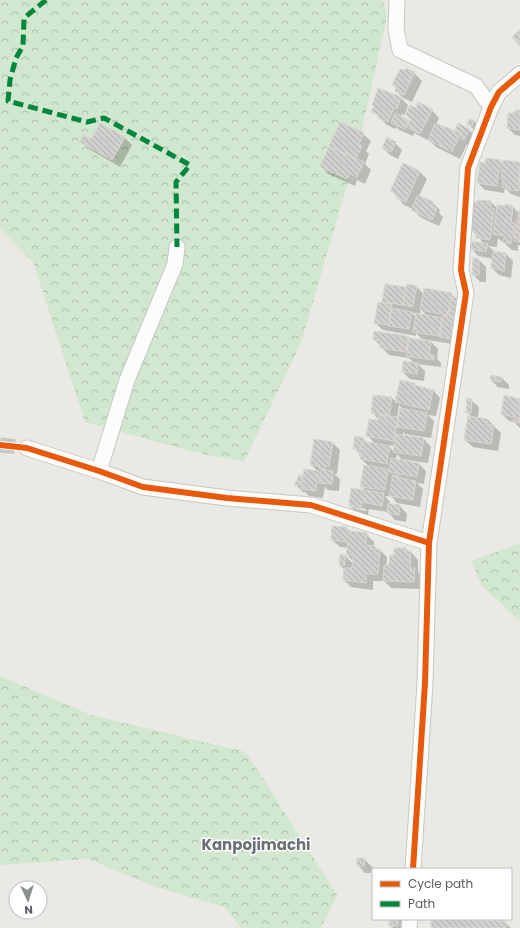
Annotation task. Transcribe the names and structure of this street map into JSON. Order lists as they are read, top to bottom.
{
  "districts": ["Kanpojimachi"],
  "legend": ["Cycle path", "Path"],
  "north": "bottom"
}
